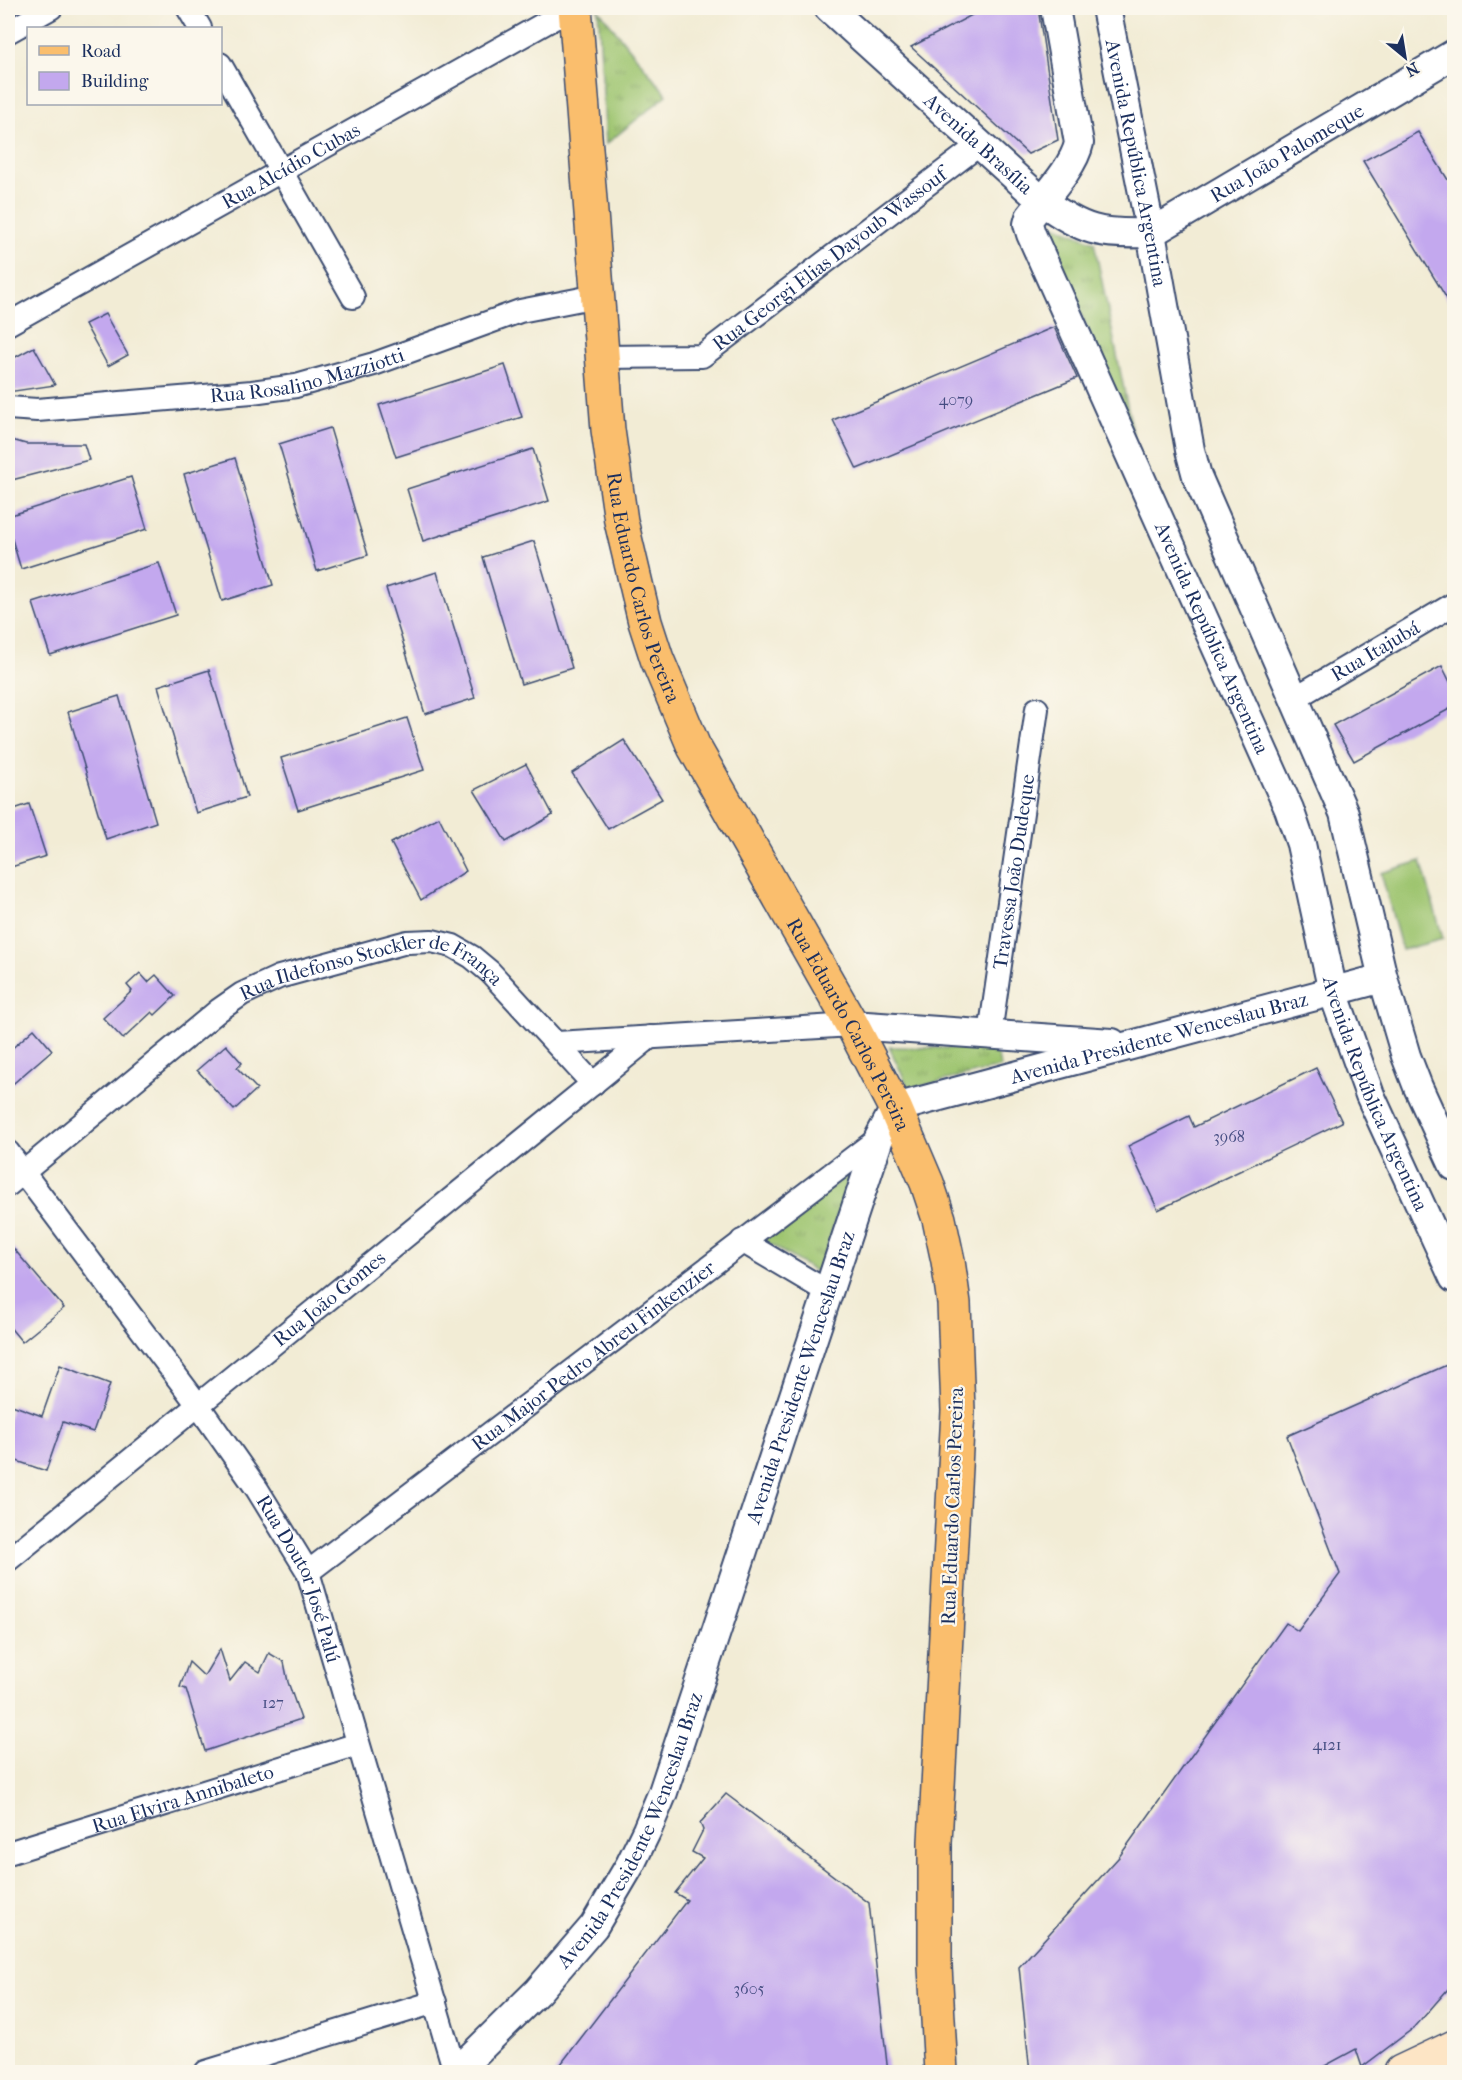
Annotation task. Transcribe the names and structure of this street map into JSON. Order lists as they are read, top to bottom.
{
  "streets": {
    "main road": ["Rua Eduardo Carlos Pereira"],
    "street": [
      "Avenida Brasília",
      "Rua João Palomeque",
      "Avenida República Argentina",
      "Rua Alcídio Cubas",
      "Rua Georgi Elias Dayoub Wassouf",
      "Rua Rosalino Mazziotti",
      "Rua Itajubá",
      "Travessa João Dudeque",
      "Rua Ildefonso Stockler de França",
      "Avenida Presidente Wenceslau Braz",
      "Rua João Gomes",
      "Rua Major Pedro Abreu Finkenzier",
      "Rua Doutor José Palú",
      "Rua Elvira Annibaleto"
    ]
  },
  "crossings": [
    ["Avenida Brasília", "Rua João Palomeque"],
    ["Avenida Brasília", "Avenida República Argentina"],
    ["Avenida Brasília", "Rua Georgi Elias Dayoub Wassouf"],
    ["Rua João Palomeque", "Avenida República Argentina"],
    ["Avenida República Argentina", "Rua Itajubá"],
    ["Avenida República Argentina", "Avenida Presidente Wenceslau Braz"],
    ["Rua Alcídio Cubas", "Rua Eduardo Carlos Pereira"],
    ["Rua Georgi Elias Dayoub Wassouf", "Rua Eduardo Carlos Pereira"],
    ["Rua Rosalino Mazziotti", "Rua Eduardo Carlos Pereira"],
    ["Rua Eduardo Carlos Pereira", "Avenida Presidente Wenceslau Braz"],
    ["Rua Ildefonso Stockler de França", "Rua João Gomes"],
    ["Rua Ildefonso Stockler de França", "Rua Doutor José Palú"],
    ["Avenida Presidente Wenceslau Braz", "Rua Major Pedro Abreu Finkenzier"],
    ["Avenida Presidente Wenceslau Braz", "Rua Doutor José Palú"],
    ["Rua João Gomes", "Rua Doutor José Palú"],
    ["Rua Major Pedro Abreu Finkenzier", "Rua Doutor José Palú"],
    ["Rua Doutor José Palú", "Rua Elvira Annibaleto"]
  ],
  "house_numbers": [
    "4079",
    "3968",
    "127",
    "4121",
    "3605"
  ],
  "legend": ["Road", "Building"],
  "north": "bottom right"
}
